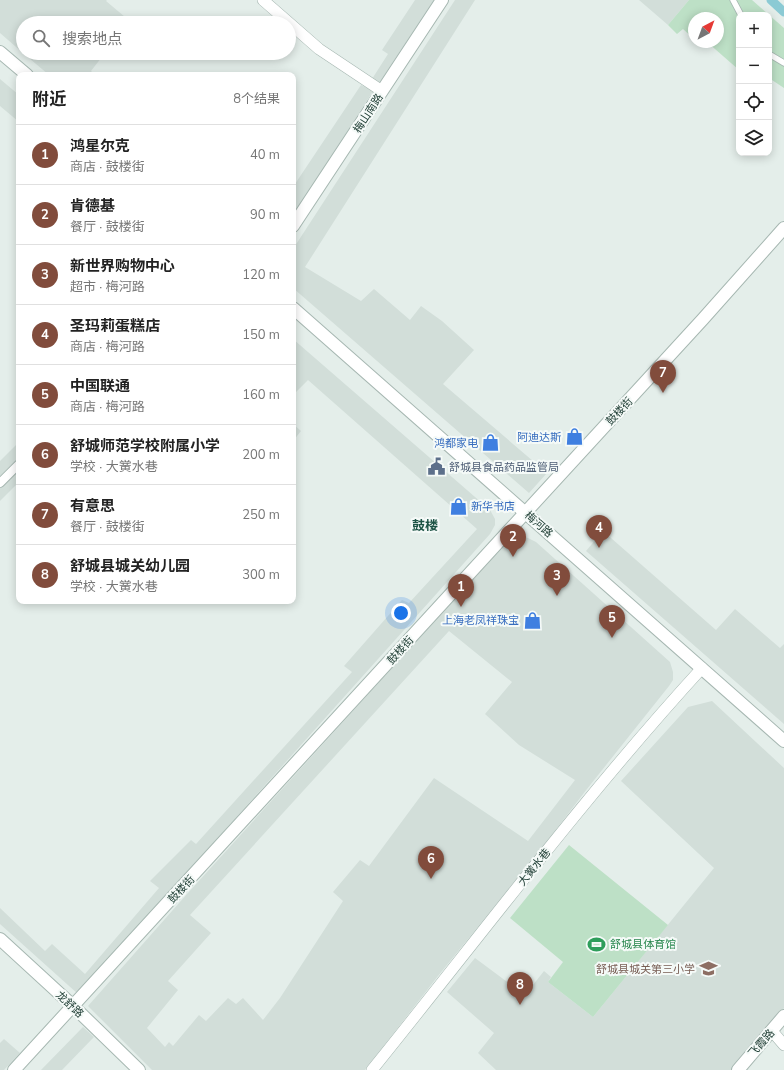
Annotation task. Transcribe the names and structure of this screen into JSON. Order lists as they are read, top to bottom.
{
  "streets": {
    "street": [
      "梅山南路",
      "鼓楼街",
      "梅河路",
      "大黉水巷",
      "龙舒路",
      "飞霞路"
    ]
  },
  "crossings": [
    ["鼓楼街", "梅河路"],
    ["鼓楼街", "龙舒路"],
    ["梅河路", "大黉水巷"]
  ],
  "districts": ["鼓楼"],
  "places": {
    "shop": [
      "阿迪达斯",
      "鸿都家电",
      "新华书店",
      "上海老凤祥珠宝"
    ],
    "public building": ["舒城县食品药品监管局"],
    "sports": ["舒城县体育馆"],
    "school or university": ["舒城县城关第三小学"]
  },
  "north": "top right",
  "page": {
    "map_buttons": ["+", "−"],
    "search": "搜索地点",
    "heading": ["附近", "8个结果"],
    "list": [
      {
        "mark": "1",
        "name": "鸿星尔克",
        "note": "商店 · 鼓楼街",
        "value": "40 m"
      },
      {
        "mark": "2",
        "name": "肯德基",
        "note": "餐厅 · 鼓楼街",
        "value": "90 m"
      },
      {
        "mark": "3",
        "name": "新世界购物中心",
        "note": "超市 · 梅河路",
        "value": "120 m"
      },
      {
        "mark": "4",
        "name": "圣玛莉蛋糕店",
        "note": "商店 · 梅河路",
        "value": "150 m"
      },
      {
        "mark": "5",
        "name": "中国联通",
        "note": "商店 · 梅河路",
        "value": "160 m"
      },
      {
        "mark": "6",
        "name": "舒城师范学校附属小学",
        "note": "学校 · 大黉水巷",
        "value": "200 m"
      },
      {
        "mark": "7",
        "name": "有意思",
        "note": "餐厅 · 鼓楼街",
        "value": "250 m"
      },
      {
        "mark": "8",
        "name": "舒城县城关幼儿园",
        "note": "学校 · 大黉水巷",
        "value": "300 m"
      }
    ],
    "pins": [
      "7",
      "4",
      "2",
      "3",
      "1",
      "5",
      "6",
      "8"
    ]
  }
}
